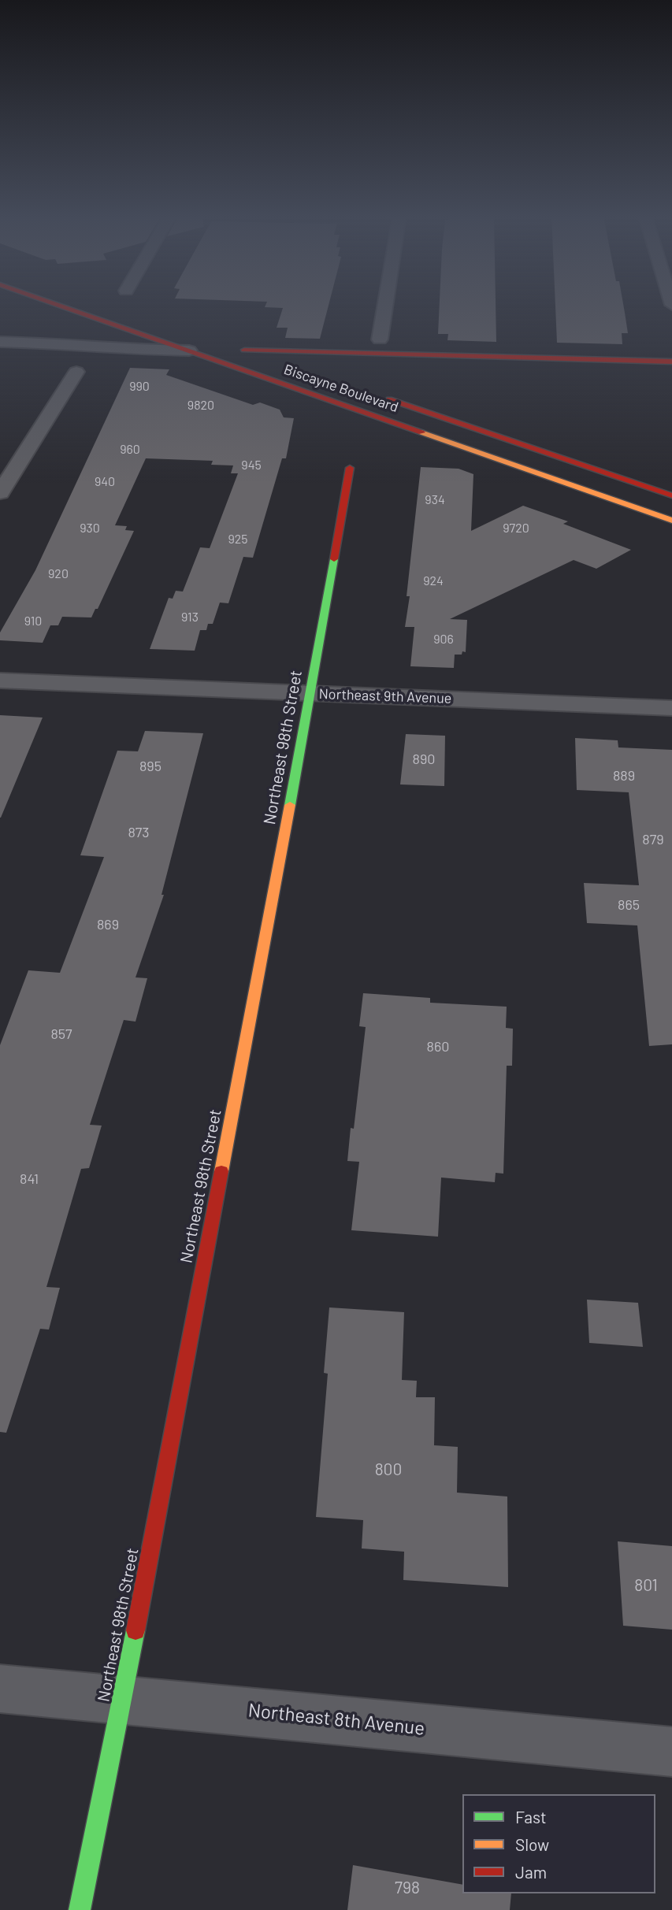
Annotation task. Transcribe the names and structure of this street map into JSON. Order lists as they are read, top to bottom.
{
  "streets": {
    "street": [
      "Biscayne Boulevard",
      "Northeast 9th Avenue",
      "Northeast 98th Street",
      "Northeast 8th Avenue"
    ]
  },
  "crossings": [
    ["Northeast 9th Avenue", "Northeast 98th Street"],
    ["Northeast 98th Street", "Northeast 8th Avenue"]
  ],
  "house_numbers": [
    "990",
    "9820",
    "960",
    "945",
    "940",
    "934",
    "930",
    "9720",
    "925",
    "920",
    "924",
    "913",
    "910",
    "906",
    "890",
    "895",
    "889",
    "873",
    "879",
    "865",
    "869",
    "857",
    "860",
    "841",
    "800",
    "801",
    "798"
  ],
  "legend": ["Fast", "Slow", "Jam"]
}
